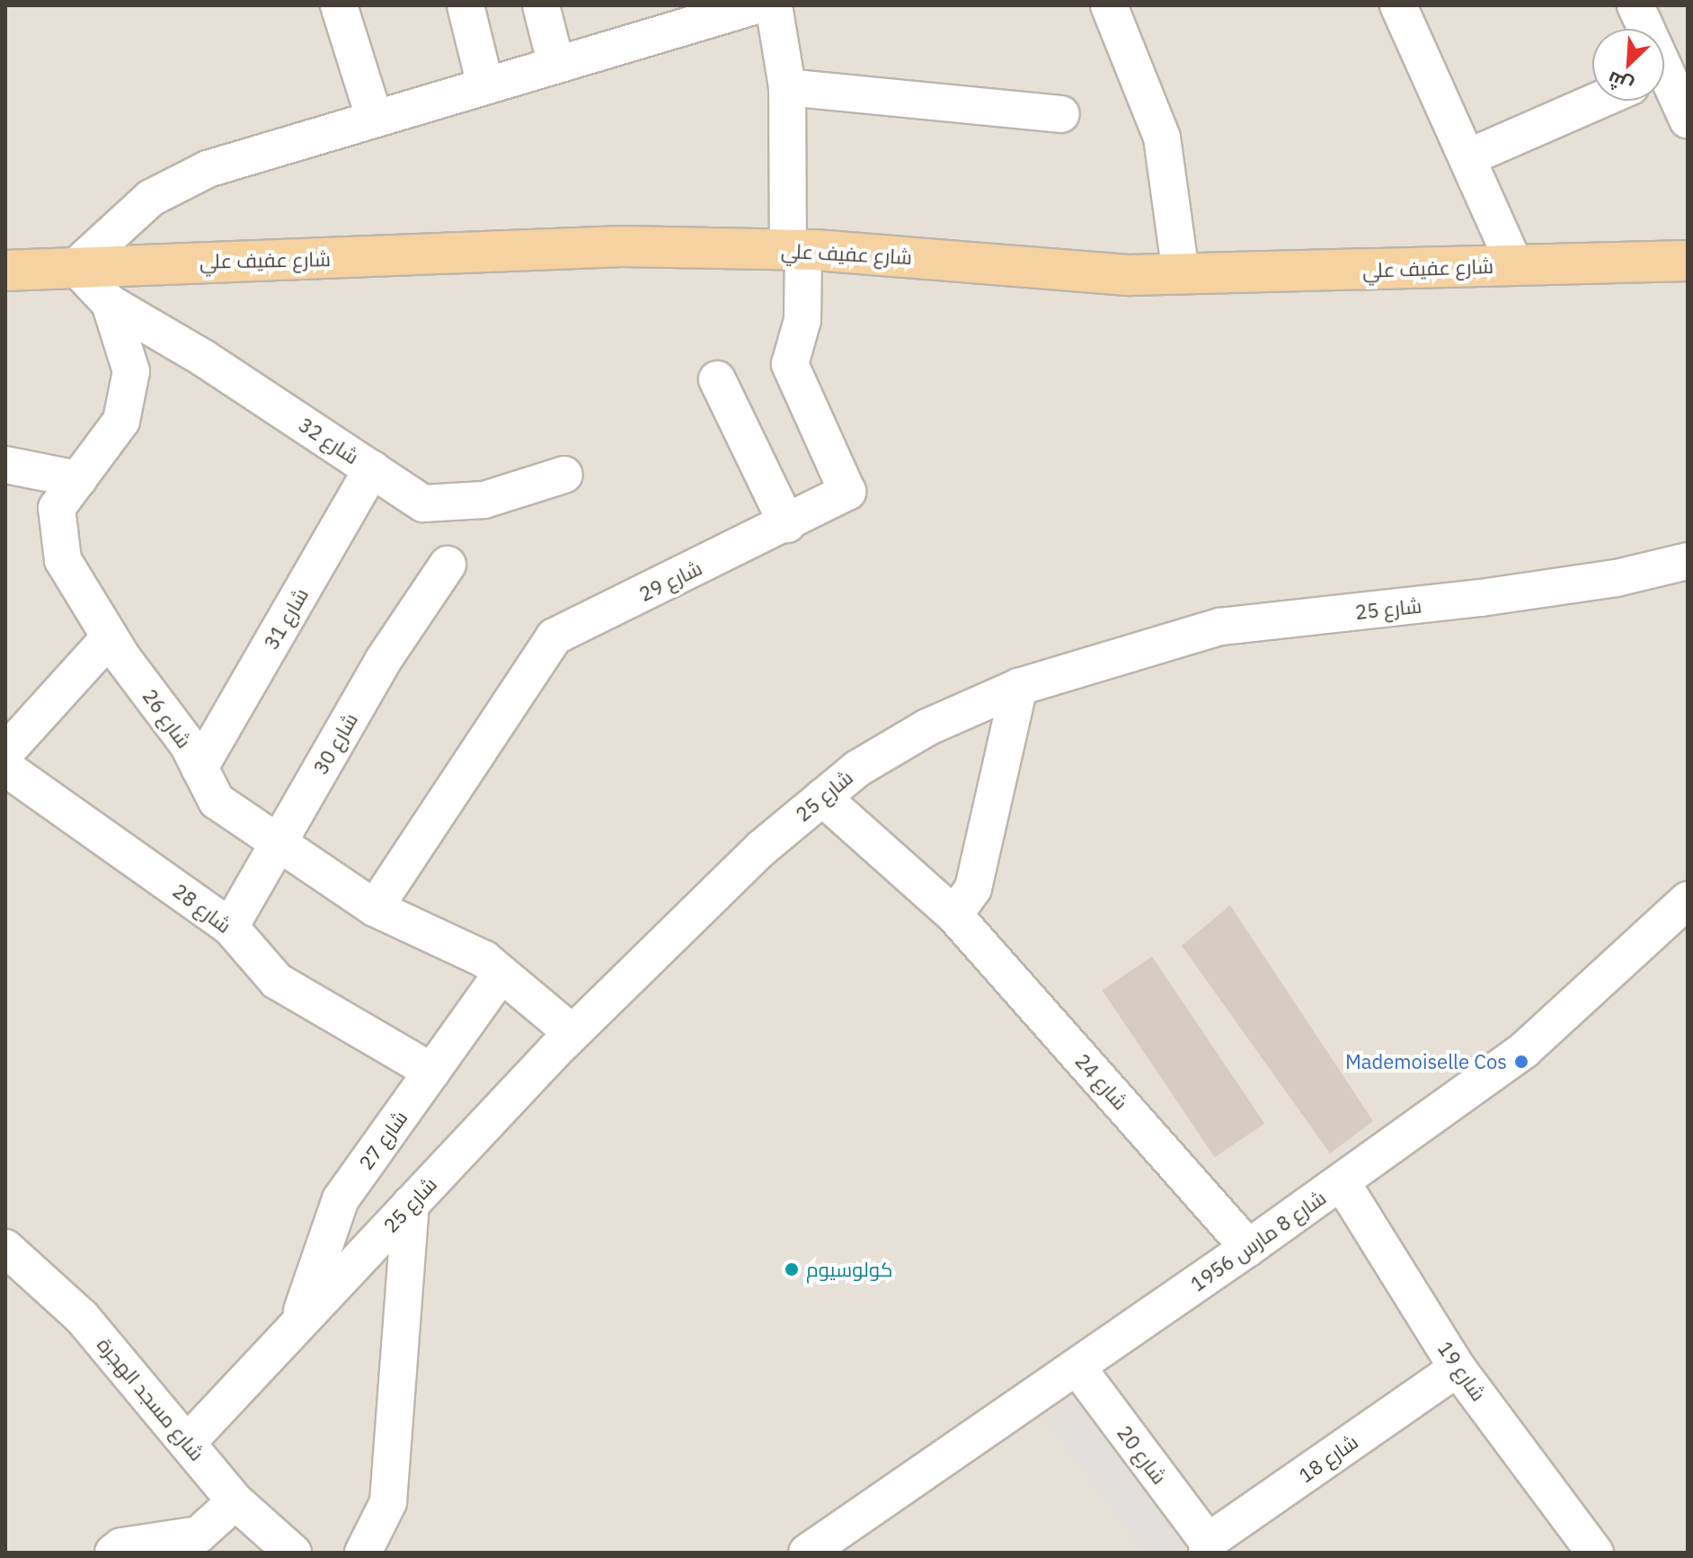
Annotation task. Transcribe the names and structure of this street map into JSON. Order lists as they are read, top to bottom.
{
  "streets": {
    "main road": ["شارع عفيف علي"],
    "street": [
      "شارع 32",
      "شارع 29",
      "شارع 25",
      "شارع 31",
      "شارع 26",
      "شارع 30",
      "شارع 28",
      "شارع 24",
      "شارع 27",
      "شارع 8 مارس 1956",
      "شارع 19",
      "شارع مسجد الهجرة",
      "شارع 20",
      "شارع 18"
    ]
  },
  "crossings": [
    ["شارع عفيف علي", "شارع 29"],
    ["شارع عفيف علي", "شارع 26"],
    ["شارع 32", "شارع 31"],
    ["شارع 32", "شارع 26"],
    ["شارع 29", "شارع 26"],
    ["شارع 25", "شارع 26"],
    ["شارع 25", "شارع 24"],
    ["شارع 25", "شارع 27"],
    ["شارع 25", "شارع مسجد الهجرة"],
    ["شارع 31", "شارع 26"],
    ["شارع 26", "شارع 30"],
    ["شارع 26", "شارع 28"],
    ["شارع 26", "شارع 27"],
    ["شارع 30", "شارع 28"],
    ["شارع 28", "شارع 27"],
    ["شارع 24", "شارع 8 مارس 1956"],
    ["شارع 8 مارس 1956", "شارع 19"],
    ["شارع 8 مارس 1956", "شارع 20"],
    ["شارع 19", "شارع 18"],
    ["شارع 20", "شارع 18"]
  ],
  "places": ["Mademoiselle Cos", "كولوسيوم"],
  "north": "bottom left"
}
